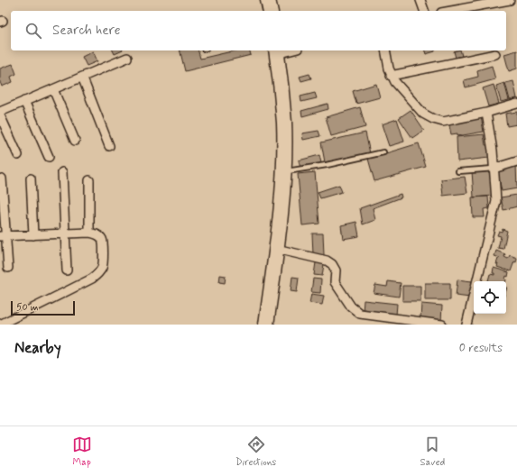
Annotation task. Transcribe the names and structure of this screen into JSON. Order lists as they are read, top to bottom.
{
  "scale_bar": "50 m",
  "page": {
    "search": "Search here",
    "scale": "50 m",
    "heading": ["Nearby", "0 results"],
    "nav": ["Map", "Directions", "Saved"]
  }
}
